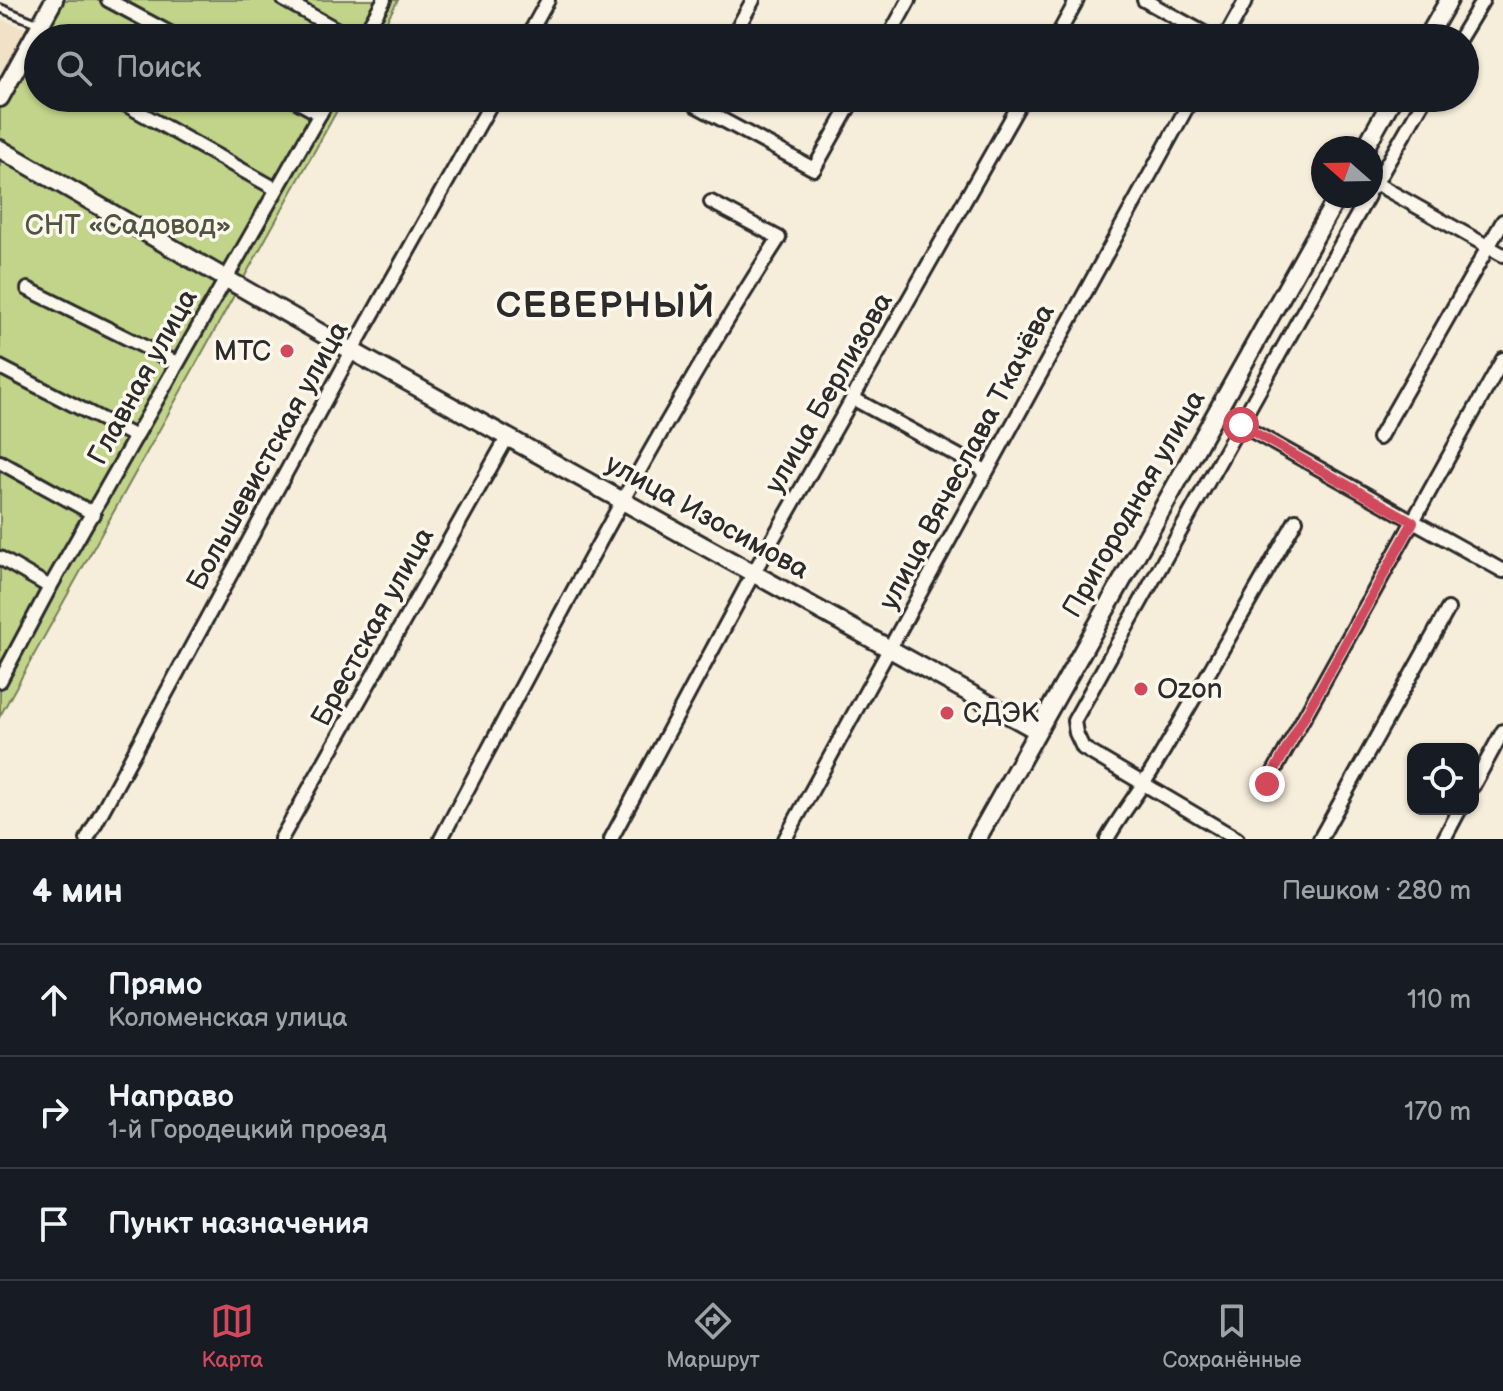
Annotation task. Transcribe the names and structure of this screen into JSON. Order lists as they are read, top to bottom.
{
  "streets": {
    "street": [
      "Главная улица",
      "улица Берлизова",
      "Большевистская улица",
      "улица Вячеслава Ткачёва",
      "Пригородная улица",
      "улица Изосимова",
      "Брестская улица"
    ]
  },
  "crossings": [
    ["Главная улица", "улица Изосимова"],
    ["улица Берлизова", "улица Изосимова"],
    ["Большевистская улица", "улица Изосимова"],
    ["улица Вячеслава Ткачёва", "улица Изосимова"],
    ["Пригородная улица", "улица Изосимова"],
    ["улица Изосимова", "Брестская улица"]
  ],
  "districts": ["СЕВЕРНЫЙ"],
  "parks": ["СНТ «Садовод»"],
  "places": ["МТС", "Ozon", "СДЭК"],
  "north": "left",
  "page": {
    "search": "Поиск",
    "heading": ["4 мин", "Пешком · 280 m"],
    "list": [
      ["Прямо", "Коломенская улица", "110 m"],
      ["Направо", "1-й Городецкий проезд", "170 m"],
      "Пункт назначения"
    ],
    "nav": ["Карта", "Маршрут", "Сохранённые"]
  }
}
